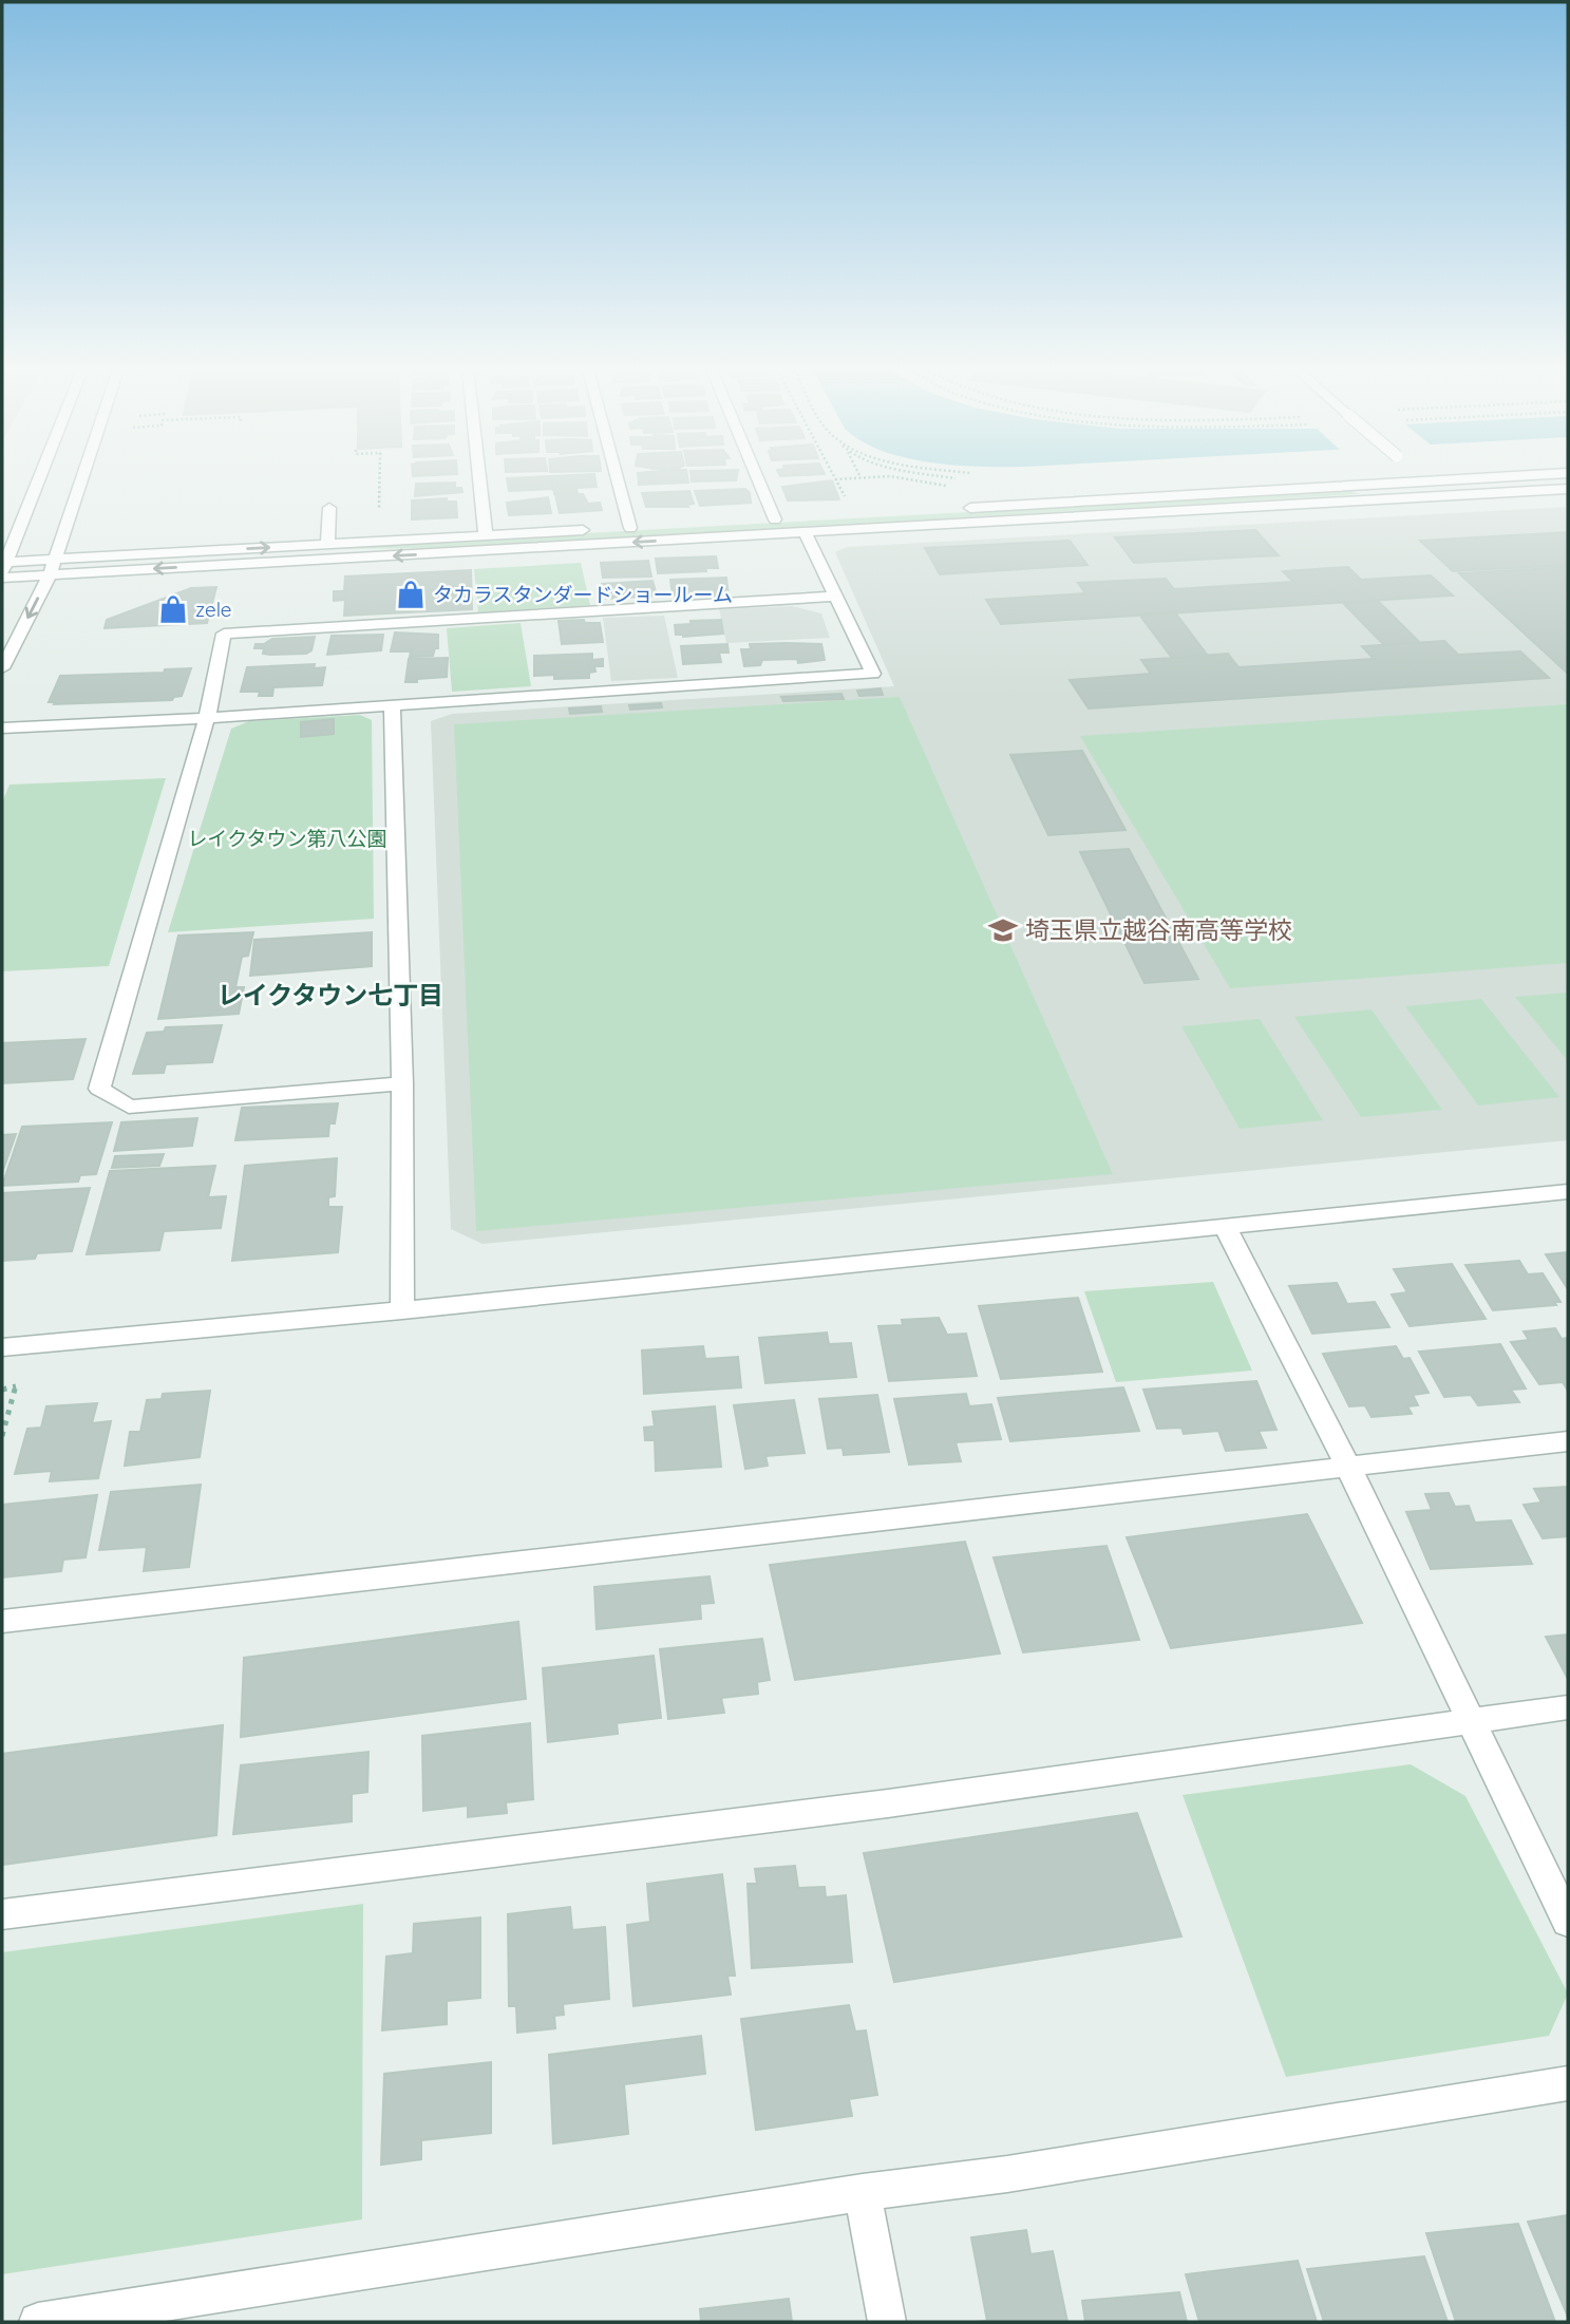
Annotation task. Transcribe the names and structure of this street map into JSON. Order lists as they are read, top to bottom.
{
  "districts": ["レイクタウン七丁目"],
  "parks": ["レイクタウン第八公園"],
  "places": {
    "shop": ["タカラスタンダードショールーム", "zele"],
    "school or university": ["埼玉県立越谷南高等学校"]
  }
}
